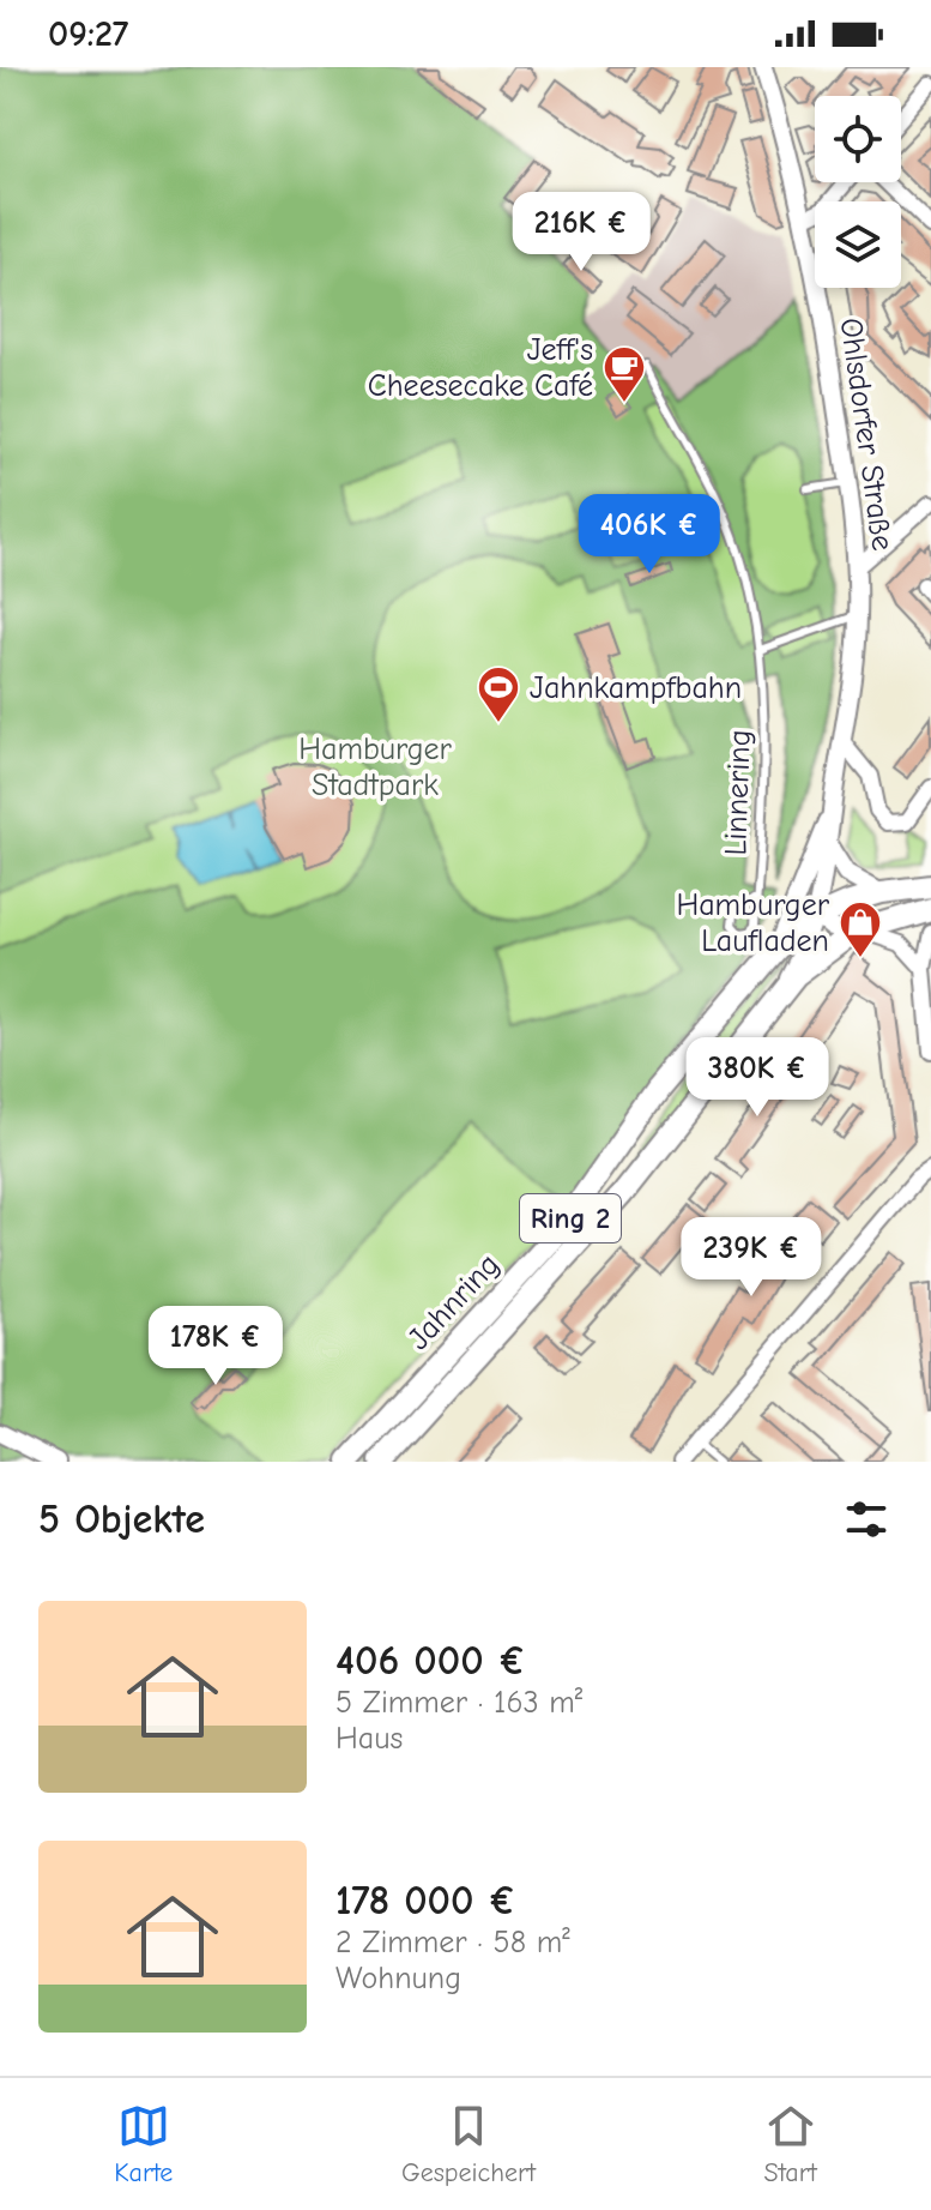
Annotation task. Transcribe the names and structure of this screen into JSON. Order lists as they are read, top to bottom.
{
  "streets": {
    "main road": ["Ring 2", "Jahnring"],
    "street": ["Ohlsdorfer Straße"],
    "lane": ["Linnering"]
  },
  "crossings": [
    ["Ohlsdorfer Straße", "Ring 2"],
    ["Ohlsdorfer Straße", "Jahnring"],
    ["Ring 2", "Jahnring"]
  ],
  "parks": ["Hamburger Stadtpark"],
  "places": {
    "cafe": ["Jeff's Cheesecake Café"],
    "sports": ["Jahnkampfbahn"],
    "shop": ["Hamburger Laufladen"]
  },
  "page": {
    "status": "09:27",
    "price": [
      "216K €",
      "406K €",
      "380K €",
      "239K €",
      "178K €"
    ],
    "heading": "5 Objekte",
    "list": [
      {
        "name": "406 000 €",
        "note": "5 Zimmer · 163 m² · Haus"
      },
      {
        "name": "178 000 €",
        "note": "2 Zimmer · 58 m² · Wohnung"
      }
    ],
    "tabs": ["Karte", "Gespeichert", "Start"]
  }
}
